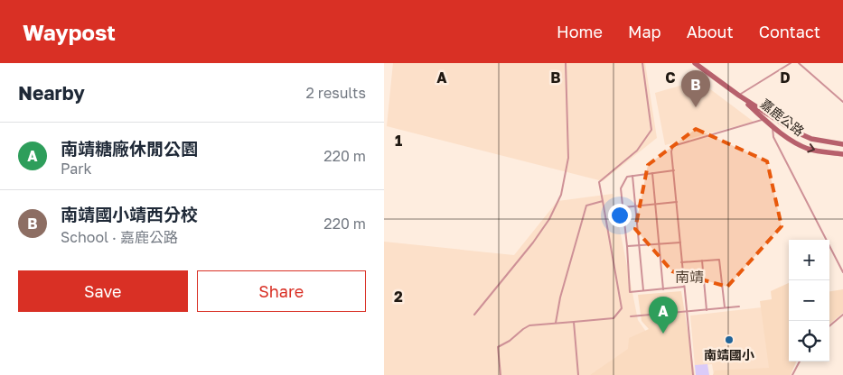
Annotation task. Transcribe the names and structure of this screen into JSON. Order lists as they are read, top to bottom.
{
  "streets": {
    "main road": ["嘉鹿公路"]
  },
  "districts": ["南靖"],
  "places": ["南靖國小"],
  "page": {
    "header": "Waypost",
    "nav": [
      "Home",
      "Map",
      "About",
      "Contact"
    ],
    "heading": ["Nearby", "2 results"],
    "pins": ["B", "A"],
    "list": [
      {
        "mark": "A",
        "name": "南靖糖廠休閒公園",
        "note": "Park",
        "value": "220 m"
      },
      {
        "mark": "B",
        "name": "南靖國小靖西分校",
        "note": "School · 嘉鹿公路",
        "value": "220 m"
      }
    ],
    "map_buttons": ["+", "−"],
    "buttons": ["Save", "Share"]
  },
  "grid": {
    "columns": [
      "A",
      "B",
      "C",
      "D"
    ],
    "rows": ["1", "2"]
  }
}
